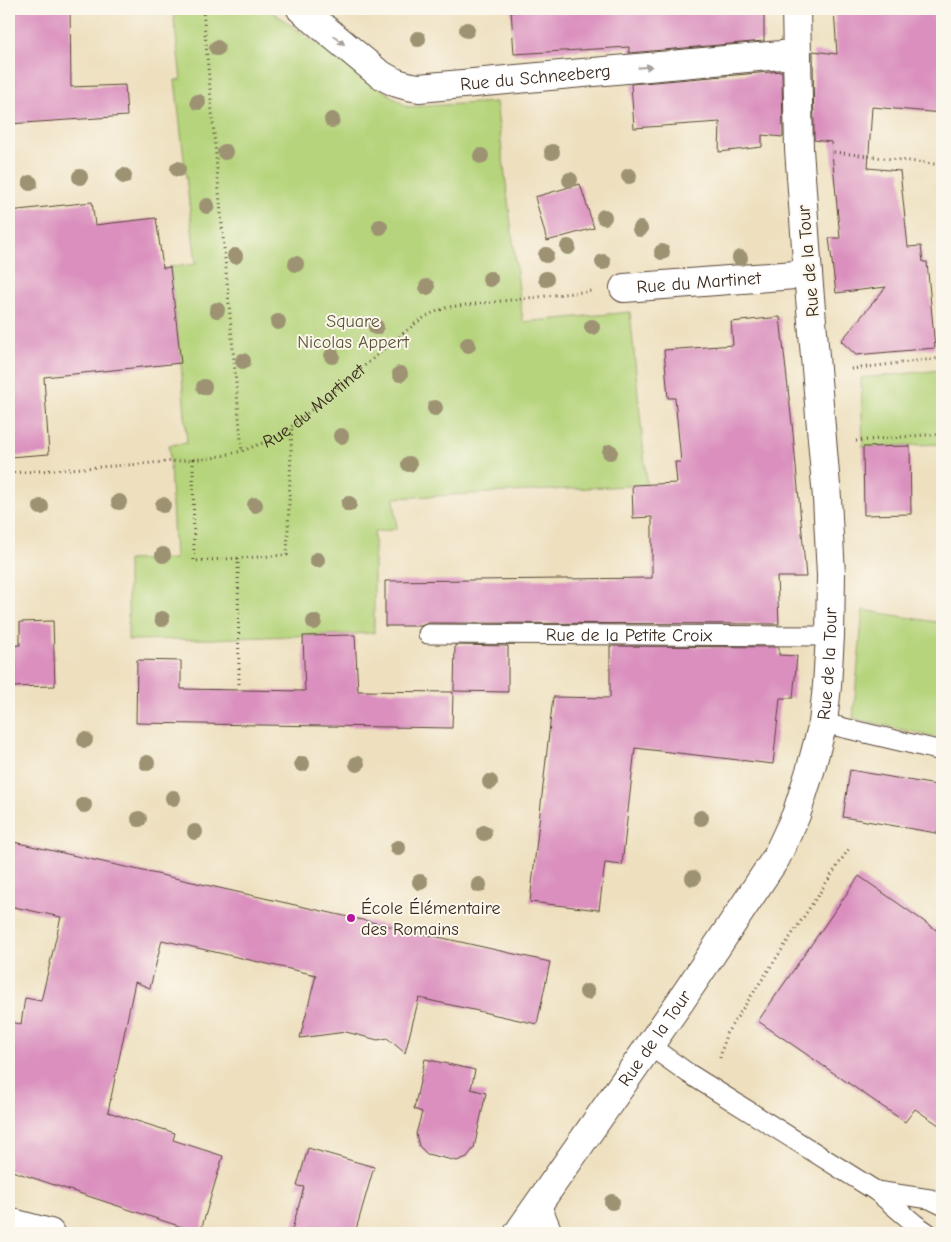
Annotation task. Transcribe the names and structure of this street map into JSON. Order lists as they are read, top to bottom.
{
  "streets": {
    "street": ["Rue du Schneeberg", "Rue de la Tour", "Rue du Martinet"],
    "lane": ["Rue de la Petite Croix"]
  },
  "crossings": [
    ["Rue du Schneeberg", "Rue de la Tour"],
    ["Rue de la Tour", "Rue du Martinet"],
    ["Rue de la Tour", "Rue de la Petite Croix"]
  ],
  "one_way": ["Rue du Schneeberg"],
  "parks": ["Square Nicolas Appert"],
  "places": ["École Élémentaire des Romains"]
}
